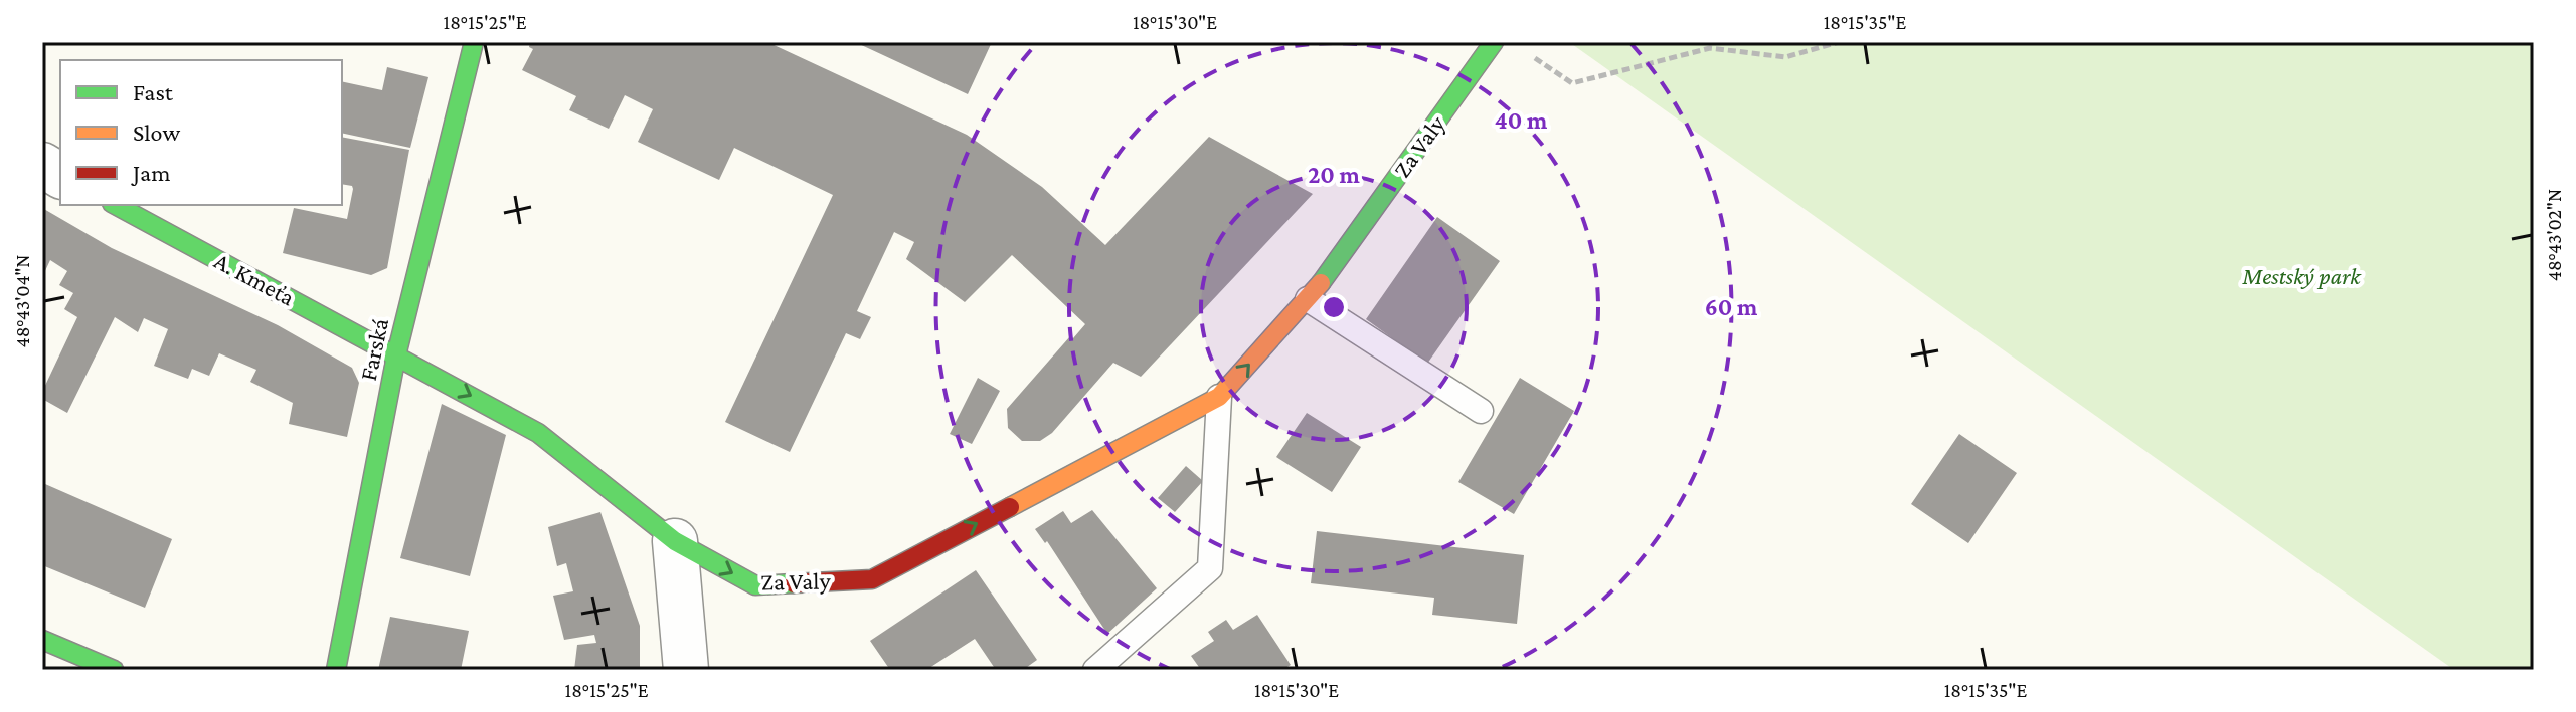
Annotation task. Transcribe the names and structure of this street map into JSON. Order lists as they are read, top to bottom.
{
  "streets": {
    "street": ["Za Valy", "A. Kmeťa", "Farská"]
  },
  "crossings": [
    ["Za Valy", "A. Kmeťa"],
    ["Za Valy", "Farská"],
    ["A. Kmeťa", "Farská"]
  ],
  "one_way": ["Za Valy"],
  "parks": ["Mestský park"],
  "legend": ["Fast", "Slow", "Jam"],
  "coordinates": [
    "18°15'25\"E",
    "18°15'30\"E",
    "18°15'35\"E",
    "48°43'02\"N",
    "48°43'04\"N"
  ],
  "rings": ["40 m", "20 m", "60 m"]
}
